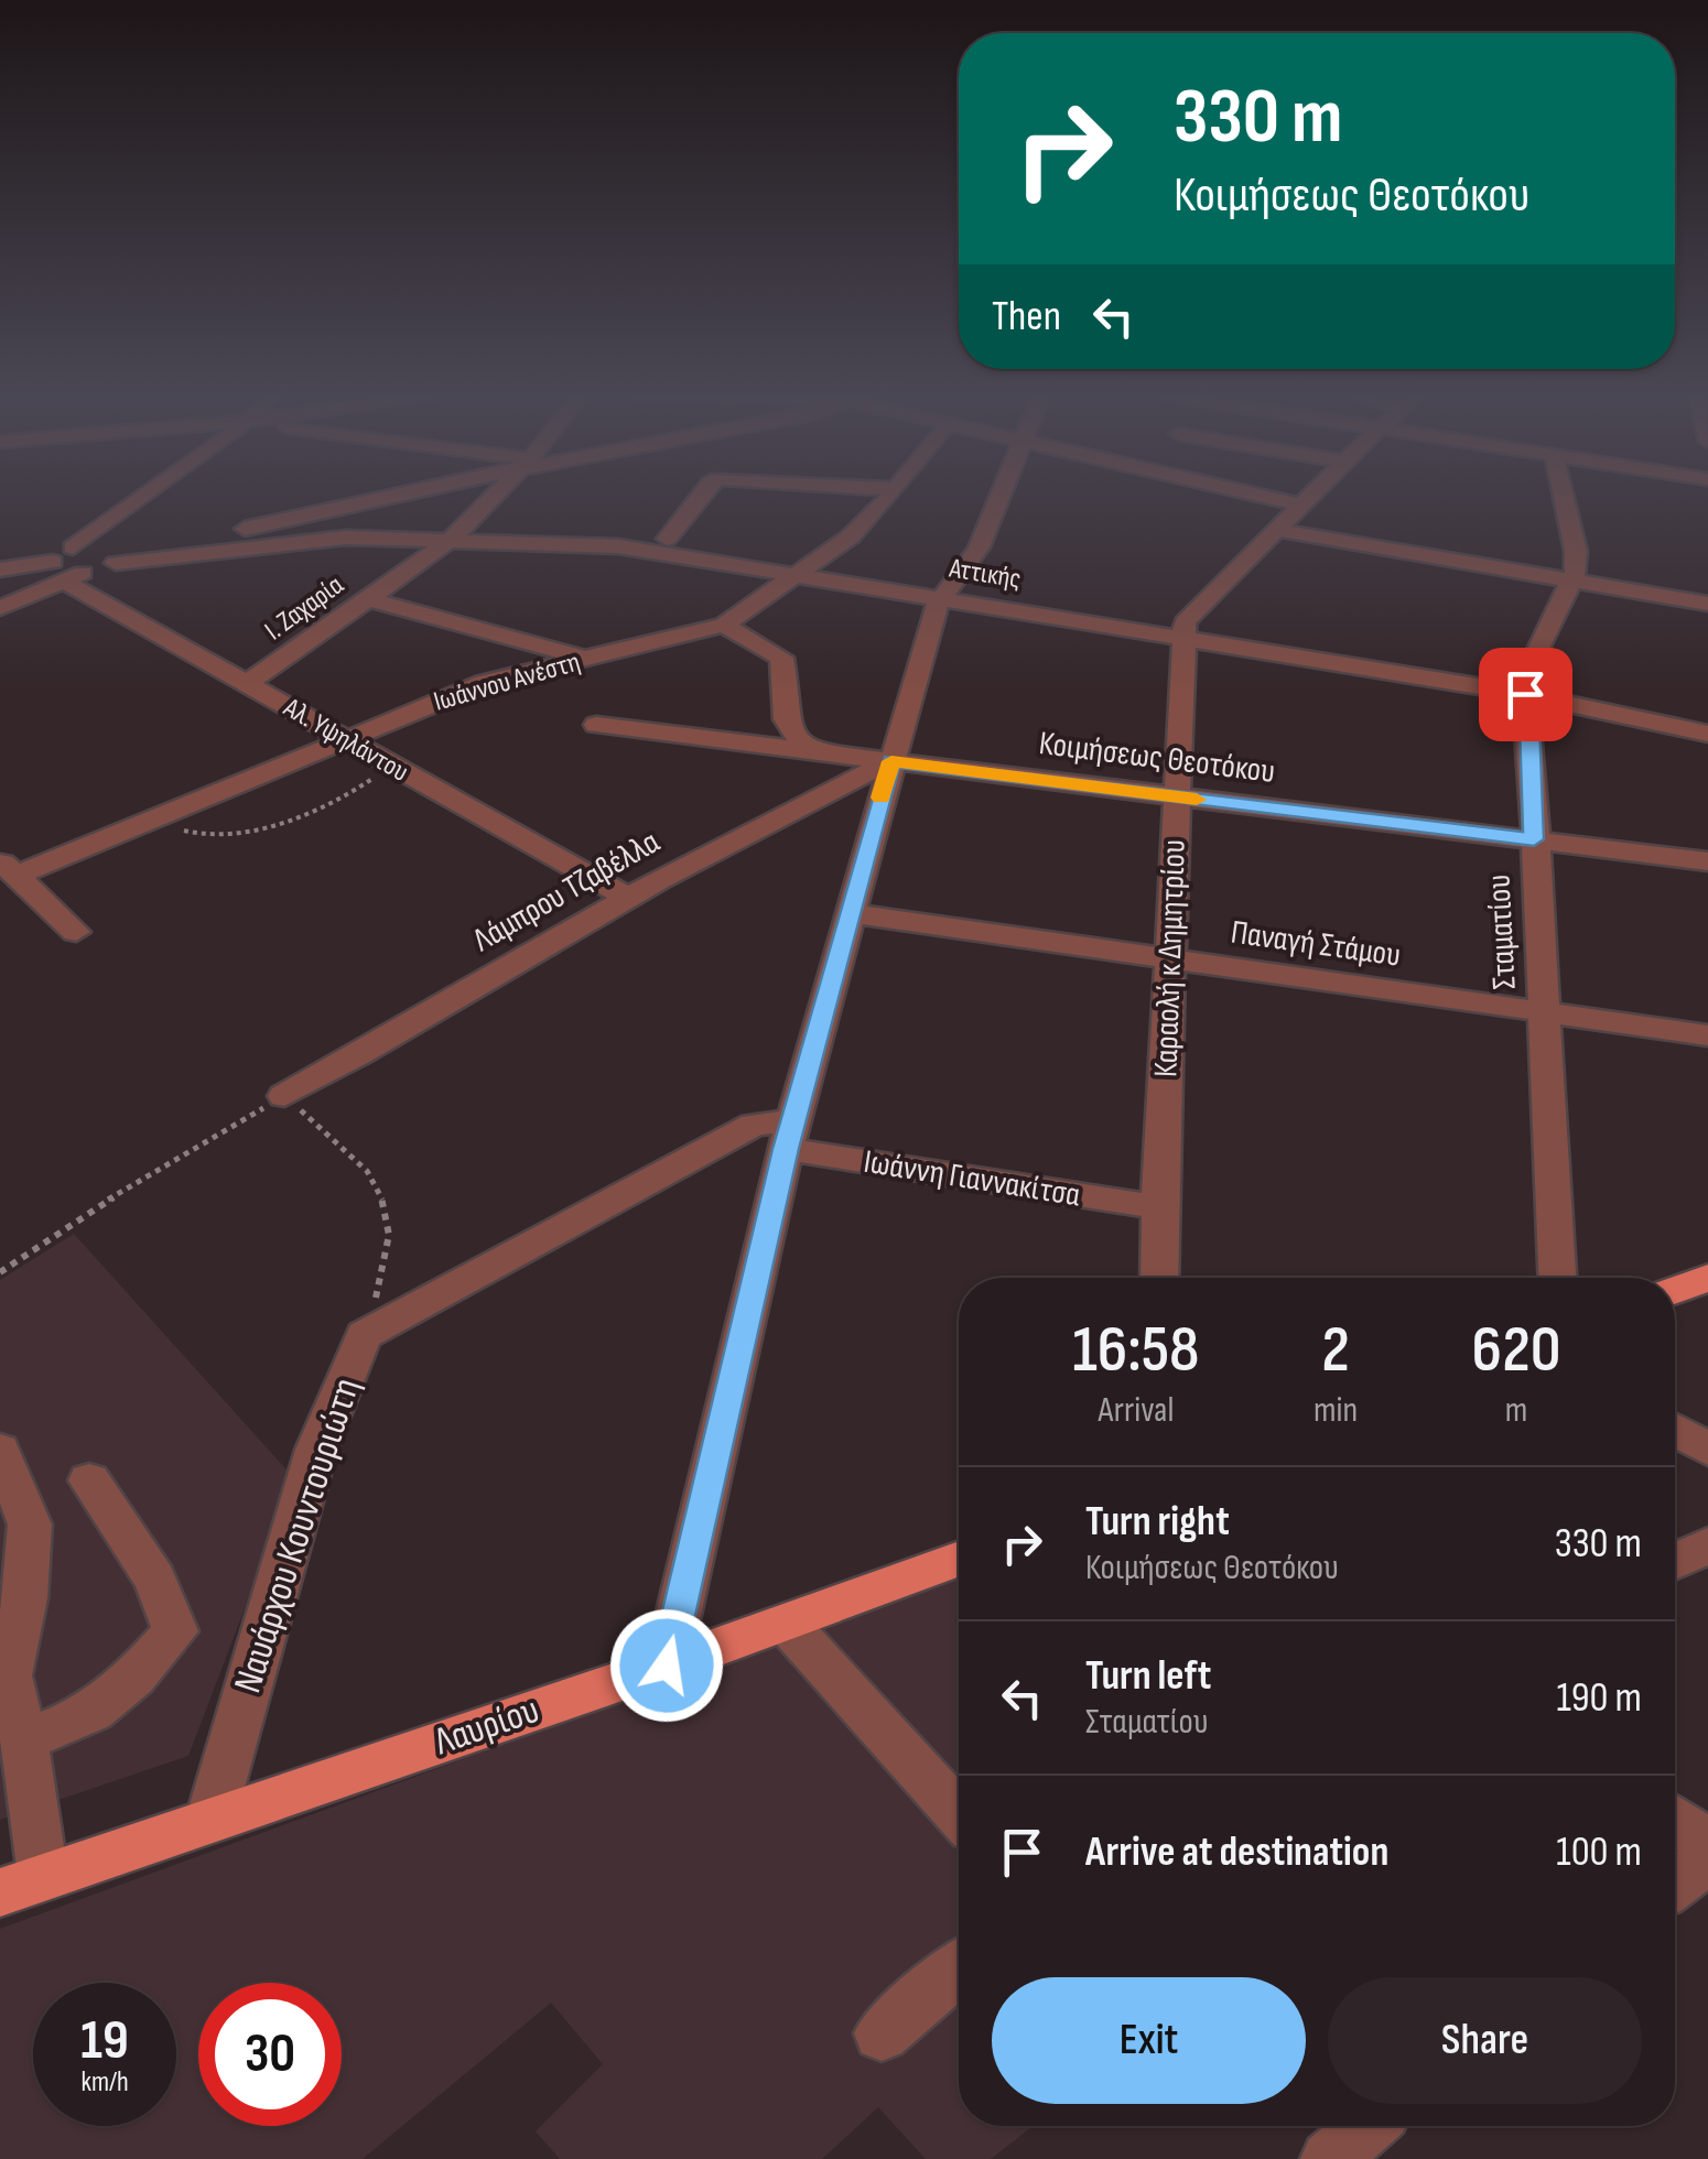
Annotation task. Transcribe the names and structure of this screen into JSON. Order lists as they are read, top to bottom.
{
  "streets": {
    "main road": ["Λαυρίου"],
    "street": [
      "Αττικής",
      "Ι. Ζαχαρία",
      "Ιωάννου Ανέστη",
      "Αλ. Υψηλάντου",
      "Κοιμήσεως Θεοτόκου",
      "Λάμπρου Τζαβέλλα",
      "Σταματίου",
      "Παναγή Στάμου",
      "Καραολή κ Δημητρίου",
      "Ιωάννη Γιαννακίτσα",
      "Ναυάρχου Κουντουριώτη"
    ]
  },
  "crossings": [
    ["Αττικής", "Ι. Ζαχαρία"],
    ["Αττικής", "Ιωάννου Ανέστη"],
    ["Αττικής", "Σταματίου"],
    ["Αττικής", "Καραολή κ Δημητρίου"],
    ["Ι. Ζαχαρία", "Αλ. Υψηλάντου"],
    ["Ιωάννου Ανέστη", "Αλ. Υψηλάντου"],
    ["Αλ. Υψηλάντου", "Λάμπρου Τζαβέλλα"],
    ["Κοιμήσεως Θεοτόκου", "Λάμπρου Τζαβέλλα"],
    ["Κοιμήσεως Θεοτόκου", "Σταματίου"],
    ["Κοιμήσεως Θεοτόκου", "Καραολή κ Δημητρίου"],
    ["Σταματίου", "Παναγή Στάμου"],
    ["Παναγή Στάμου", "Καραολή κ Δημητρίου"],
    ["Καραολή κ Δημητρίου", "Ιωάννη Γιαννακίτσα"],
    ["Ιωάννη Γιαννακίτσα", "Ναυάρχου Κουντουριώτη"],
    ["Ναυάρχου Κουντουριώτη", "Λαυρίου"]
  ],
  "page": {
    "turn": ["330 m", "Κοιμήσεως Θεοτόκου"],
    "then": "Then",
    "eta": [
      "16:58",
      "Arrival",
      "2",
      "min",
      "620",
      "m"
    ],
    "list": [
      {
        "name": "Turn right",
        "note": "Κοιμήσεως Θεοτόκου",
        "value": "330 m"
      },
      {
        "name": "Turn left",
        "note": "Σταματίου",
        "value": "190 m"
      },
      {
        "name": "Arrive at destination",
        "value": "100 m"
      }
    ],
    "buttons": ["Exit", "Share"],
    "speed": "19 km/h",
    "limit": "30"
  }
}
